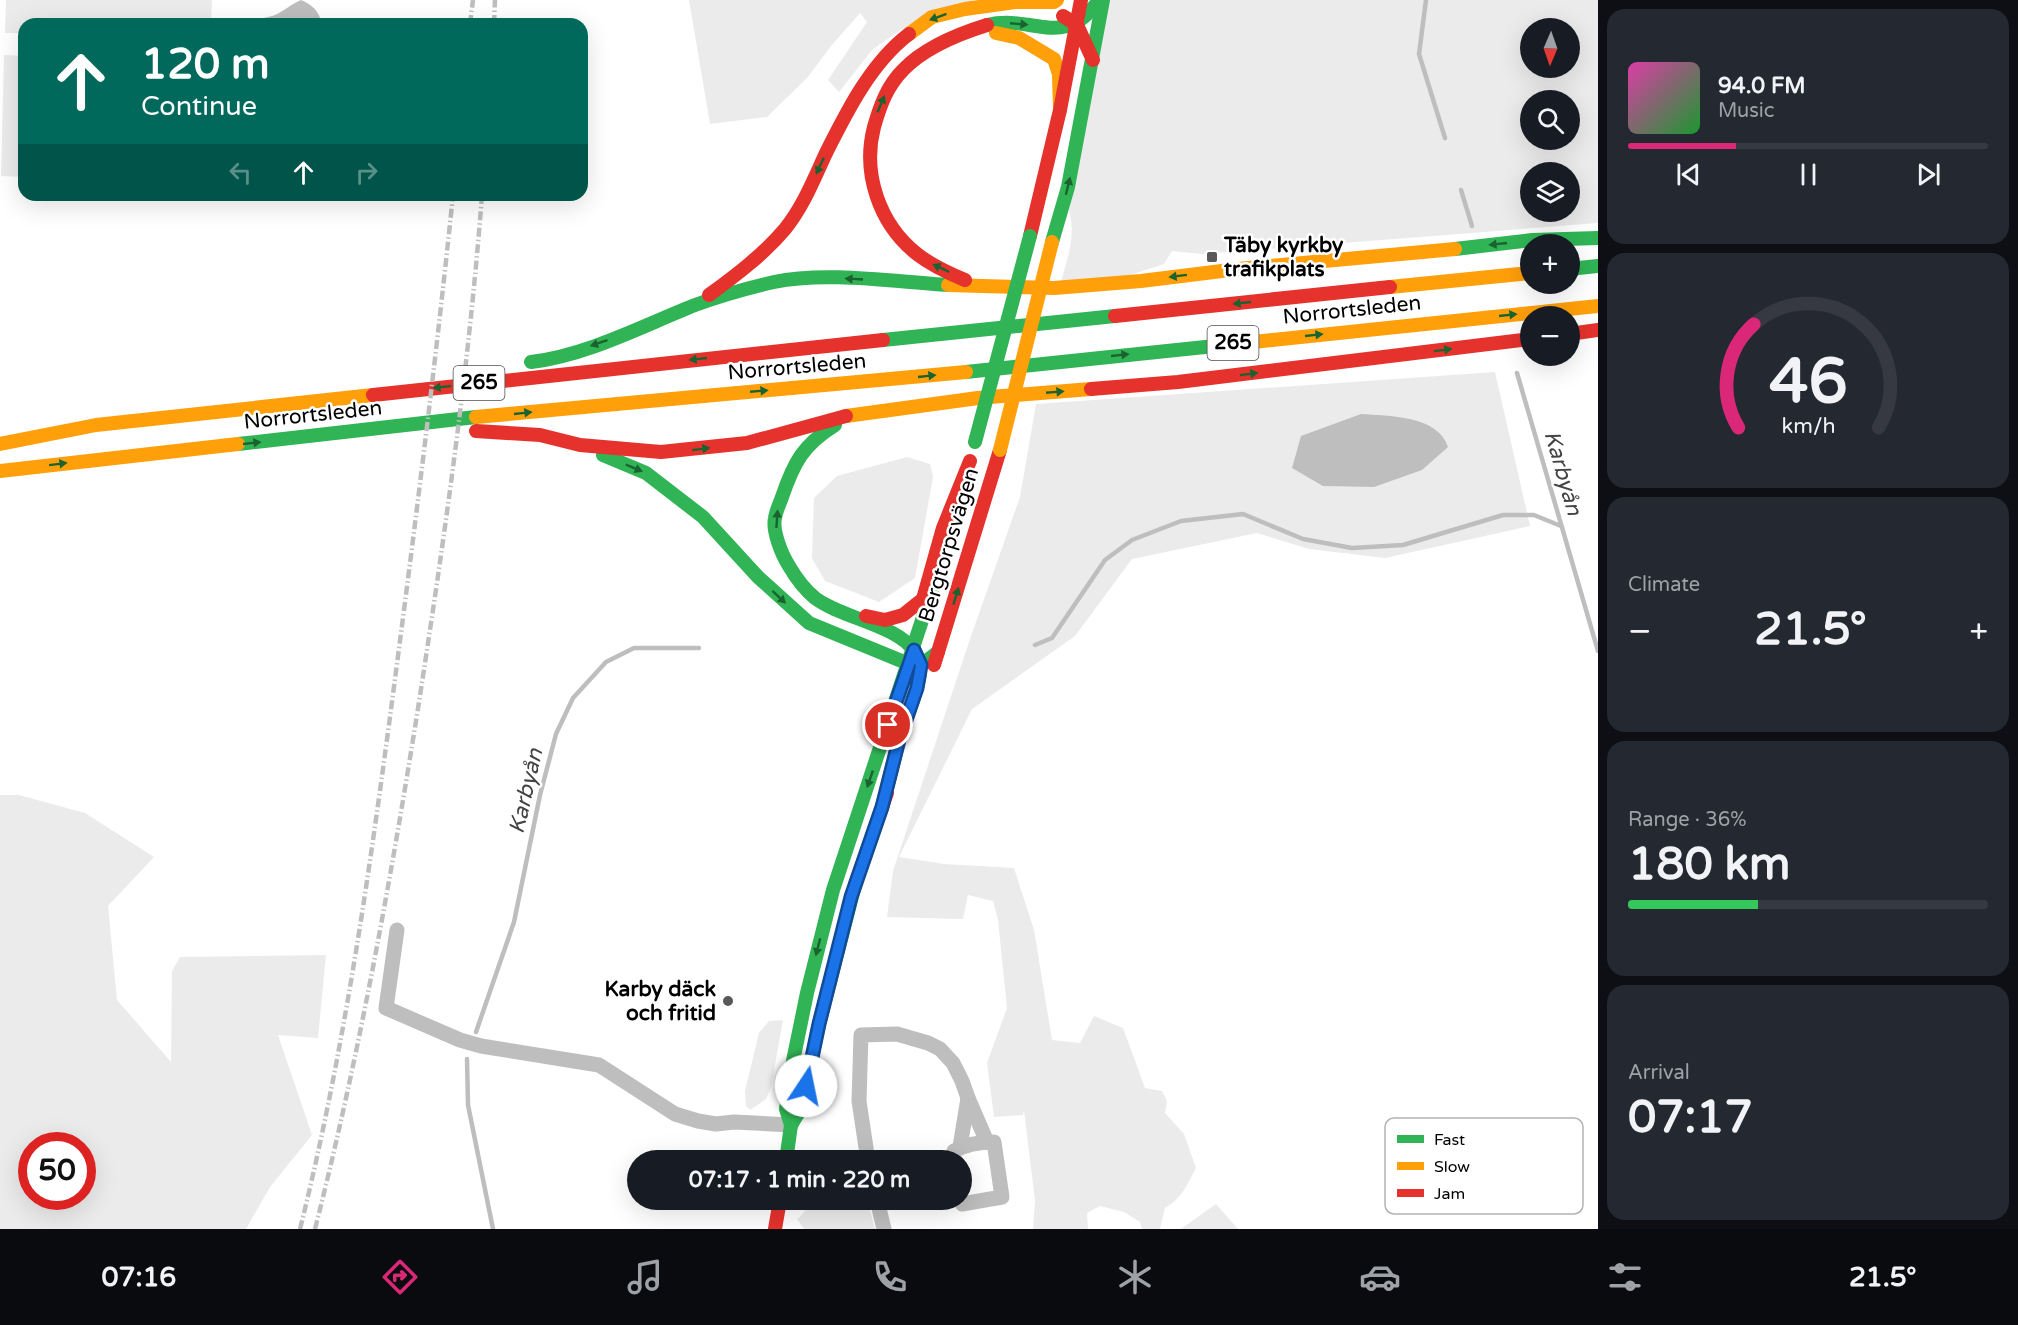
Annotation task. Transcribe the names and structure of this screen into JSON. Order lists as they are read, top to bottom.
{
  "streets": {
    "main road": ["Norrortsleden", "265", "Bergtorpsvägen"]
  },
  "water": ["Karbyån"],
  "places": {
    "transit": ["Täby kyrkby trafikplats"],
    "other": ["Karby däck och fritid"]
  },
  "legend": ["Fast", "Slow", "Jam"],
  "north": "bottom",
  "page": {
    "map_buttons": ["+", "−"],
    "turn": ["120 m", "Continue"],
    "song": ["94.0 FM", "Music"],
    "tile": [
      "Climate",
      ["Range · 36%", "180 km"],
      ["Arrival", "07:17"]
    ],
    "heat": ["−", "21.5°", "+"],
    "limit": "50",
    "trip": "07:17 · 1 min · 220 m",
    "tabs": ["07:16", "21.5°"],
    "gauge": ["46", "km/h"]
  }
}
